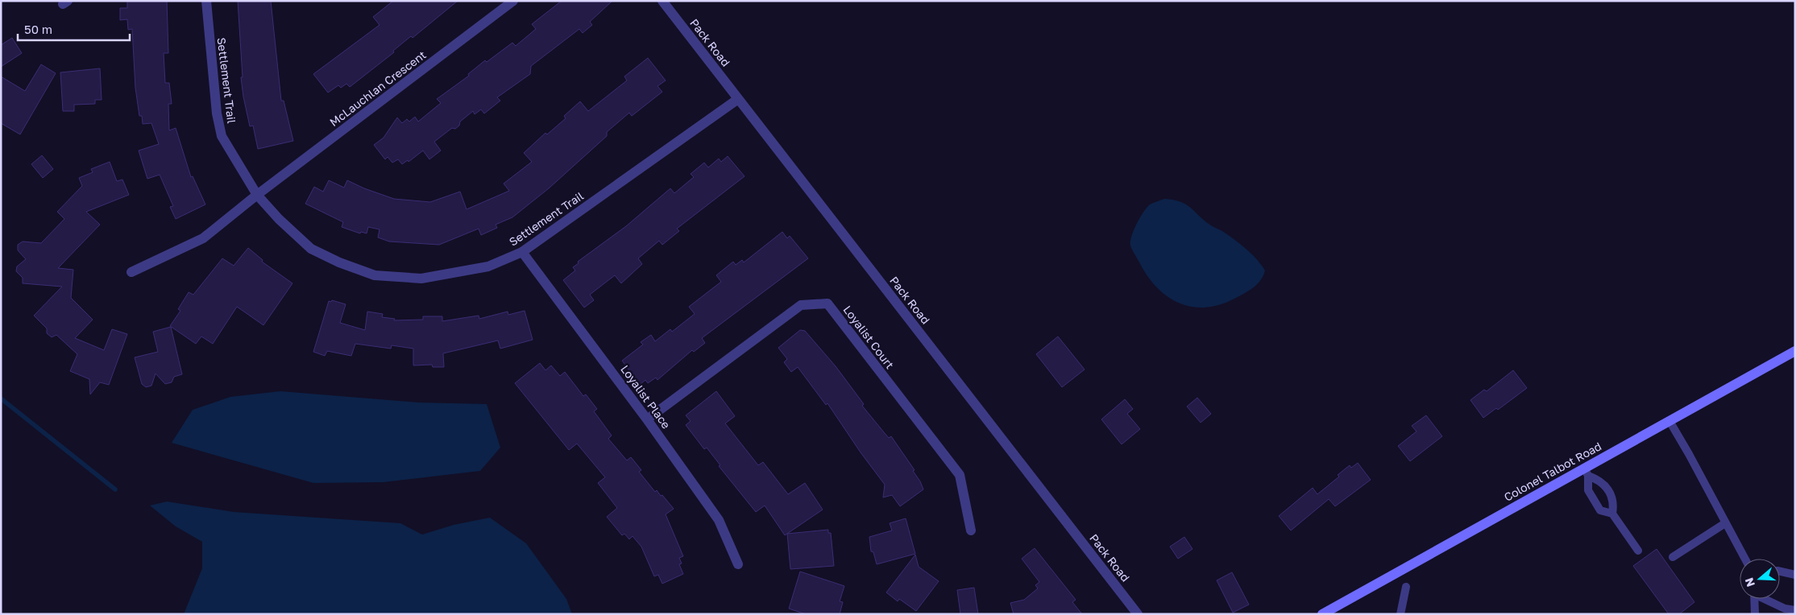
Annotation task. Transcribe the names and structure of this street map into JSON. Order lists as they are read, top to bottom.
{
  "streets": {
    "main road": ["Colonel Talbot Road"],
    "street": [
      "Pack Road",
      "Settlement Trail",
      "McLauchlan Crescent",
      "Loyalist Court",
      "Loyalist Place"
    ]
  },
  "crossings": [
    ["Pack Road", "Settlement Trail"],
    ["Settlement Trail", "McLauchlan Crescent"],
    ["Settlement Trail", "Loyalist Place"],
    ["Loyalist Court", "Loyalist Place"]
  ],
  "scale_bar": "50 m",
  "north": "left"
}
